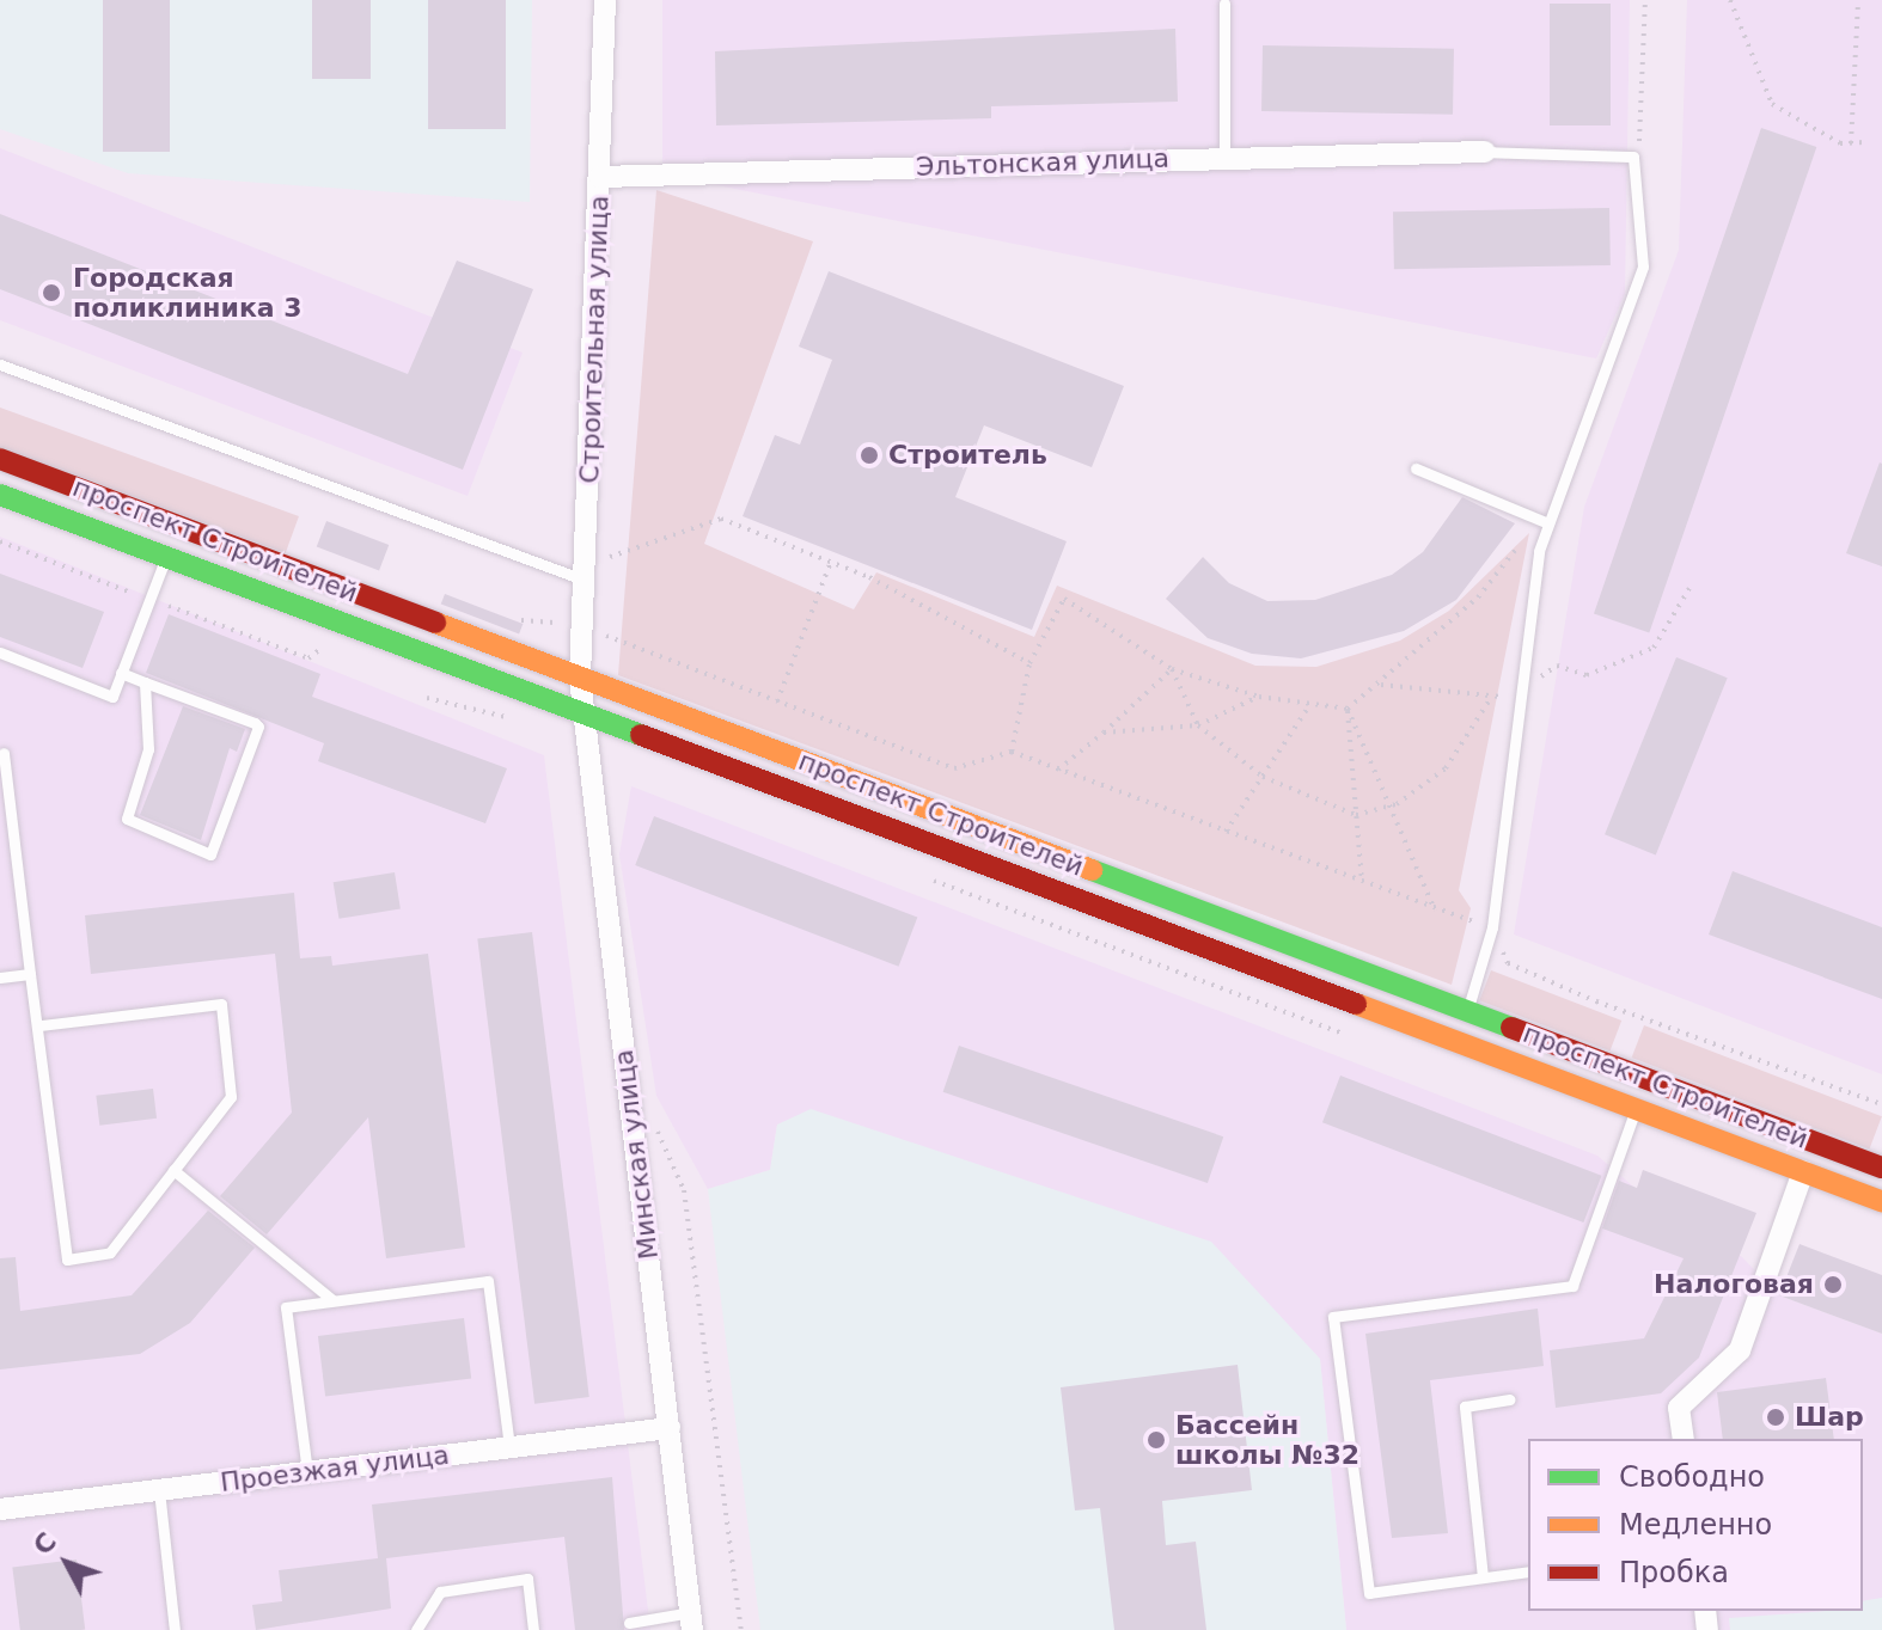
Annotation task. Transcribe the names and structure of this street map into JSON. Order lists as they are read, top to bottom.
{
  "streets": {
    "main road": ["проспект Строителей"],
    "street": [
      "Эльтонская улица",
      "Строительная улица",
      "Минская улица",
      "Проезжая улица"
    ]
  },
  "crossings": [
    ["Эльтонская улица", "Строительная улица"],
    ["Строительная улица", "проспект Строителей"],
    ["Строительная улица", "Минская улица"],
    ["проспект Строителей", "Минская улица"],
    ["Минская улица", "Проезжая улица"]
  ],
  "places": [
    "Городская поликлиника 3",
    "Строитель",
    "Налоговая",
    "Шар",
    "Бассейн школы №32"
  ],
  "legend": ["Свободно", "Медленно", "Пробка"],
  "north": "top left"
}
